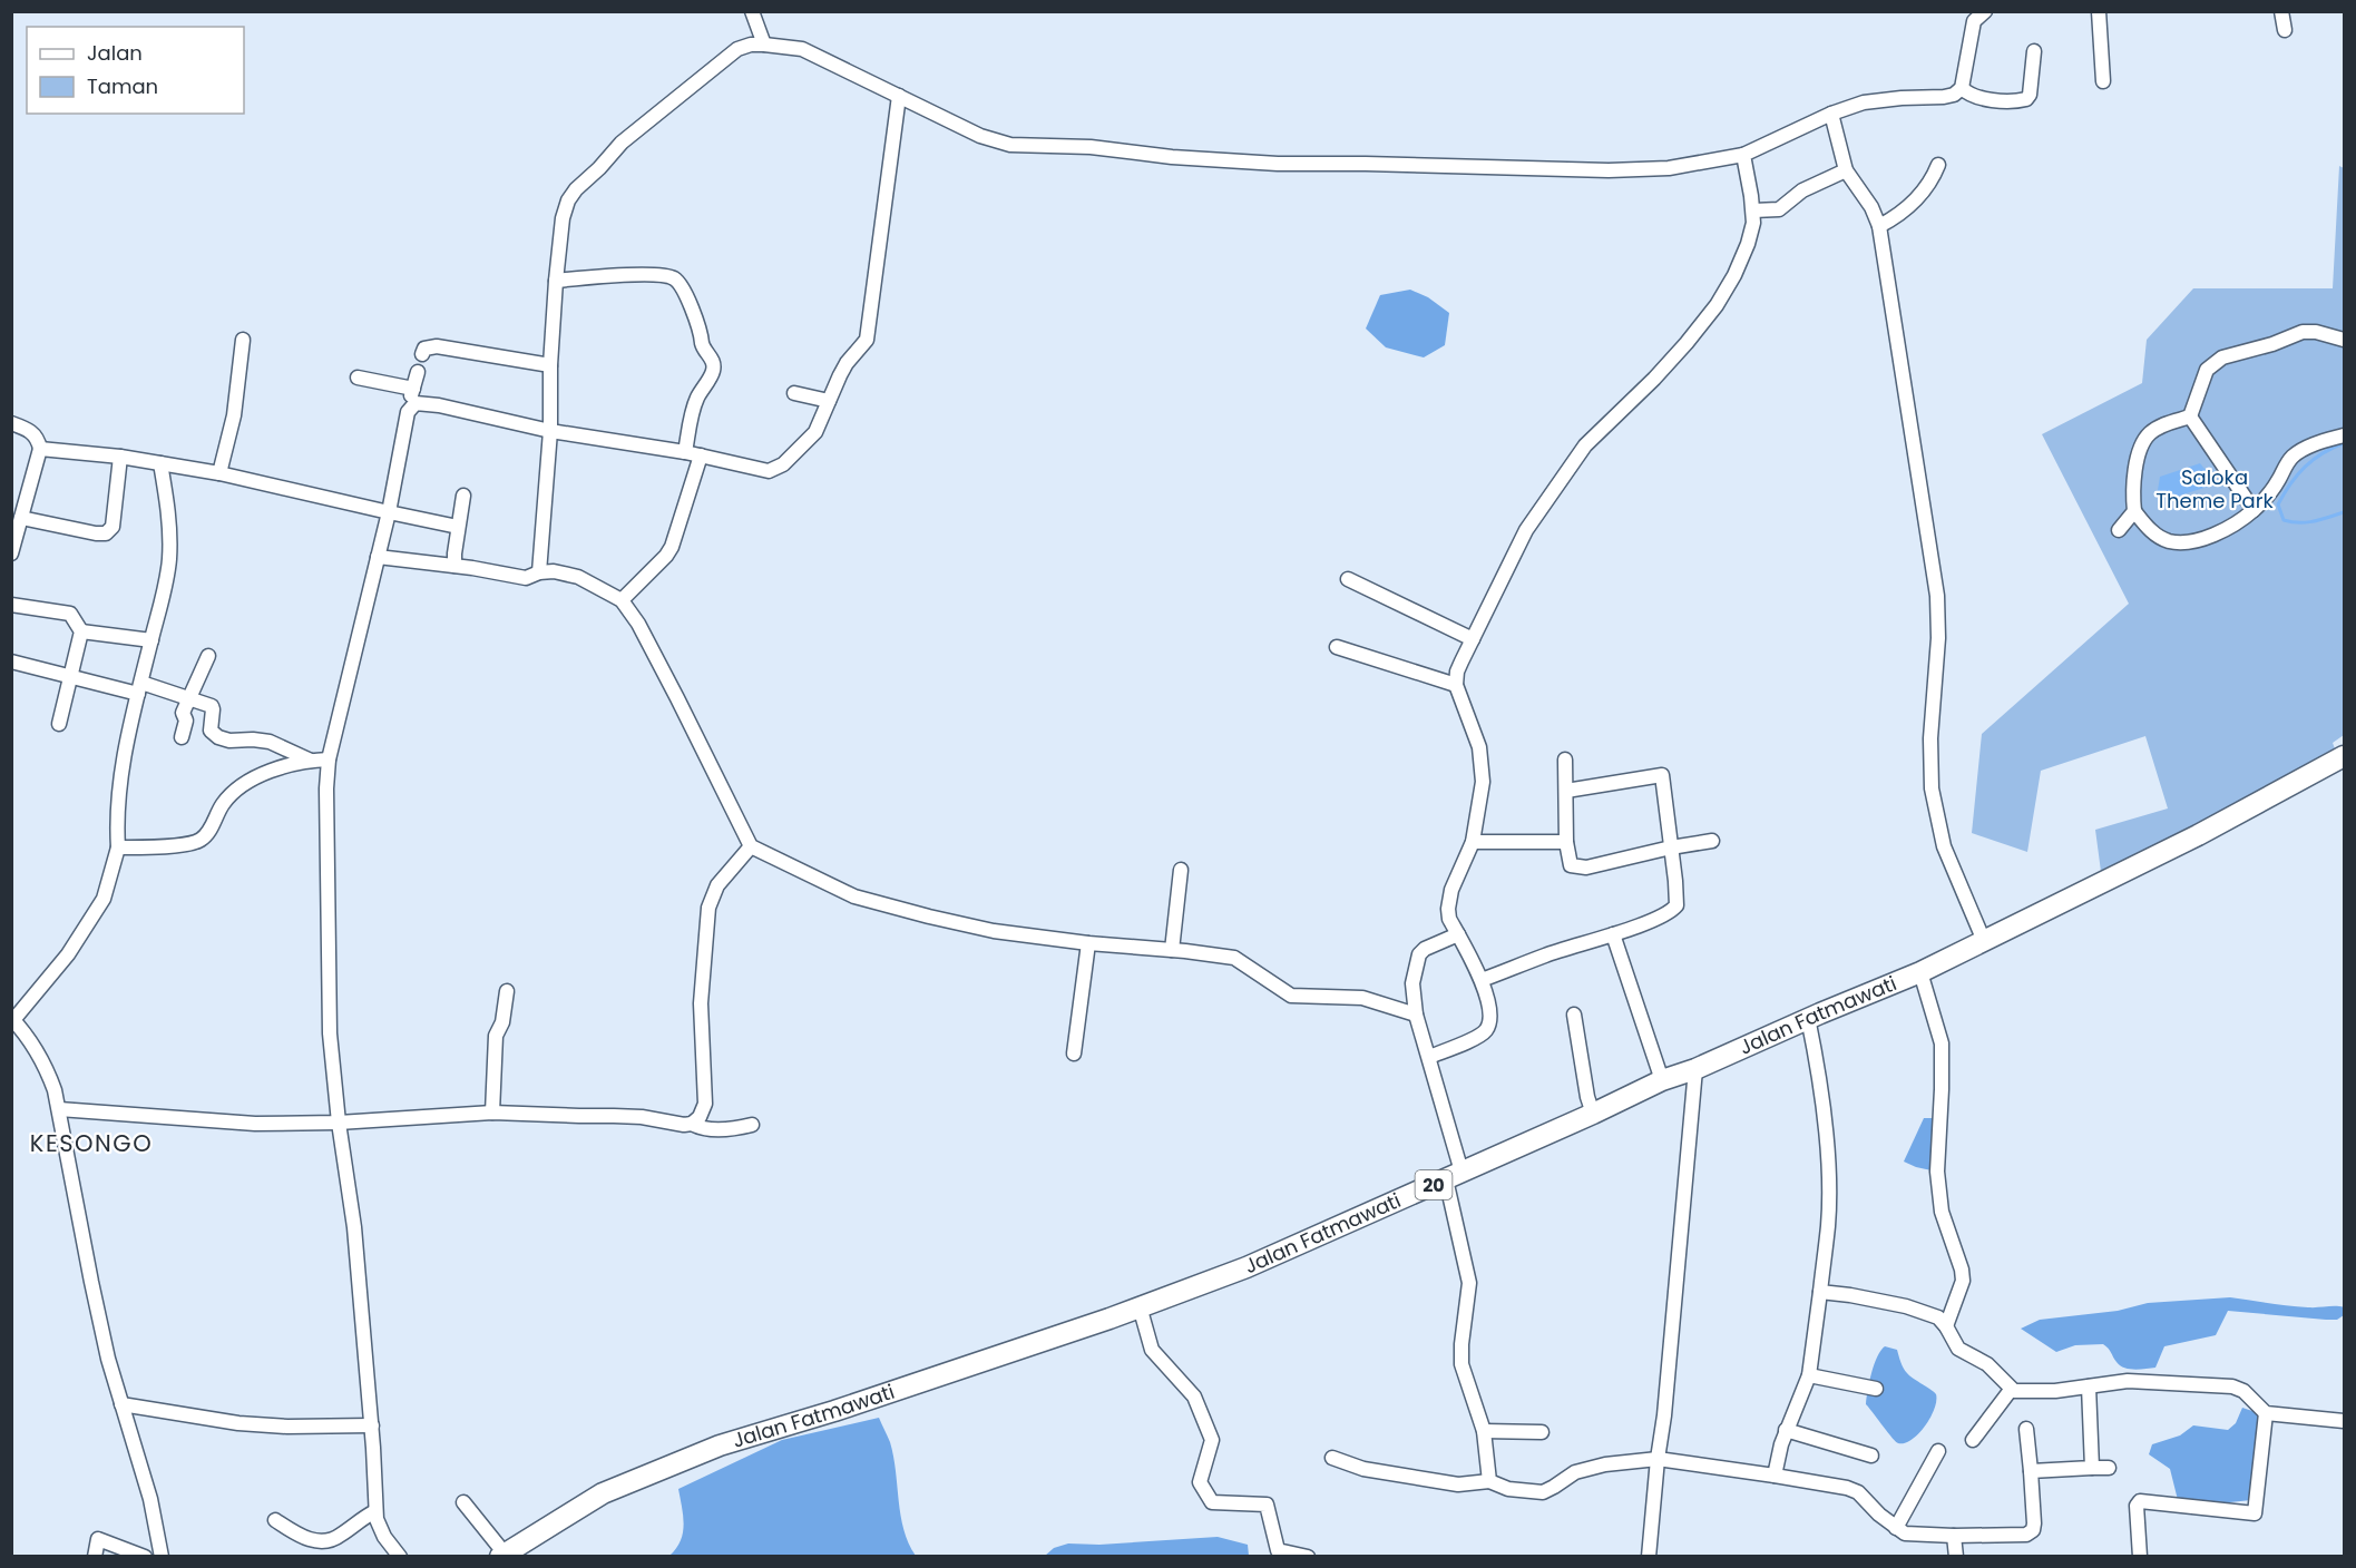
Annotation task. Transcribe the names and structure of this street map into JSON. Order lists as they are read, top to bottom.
{
  "streets": {
    "highway": ["Jalan Fatmawati", "20"]
  },
  "districts": ["KESONGO"],
  "parks": ["Saloka Theme Park"],
  "legend": ["Jalan", "Taman"]
}
